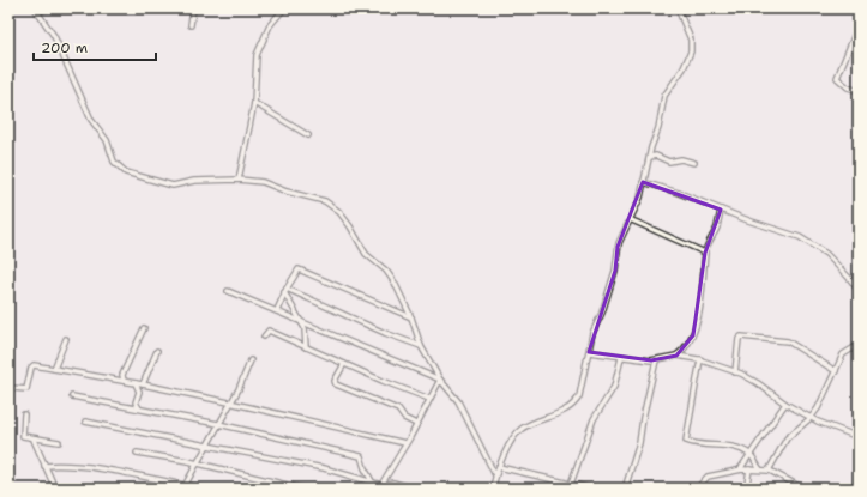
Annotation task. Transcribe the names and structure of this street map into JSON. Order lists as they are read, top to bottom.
{
  "scale_bar": "200 m"
}
